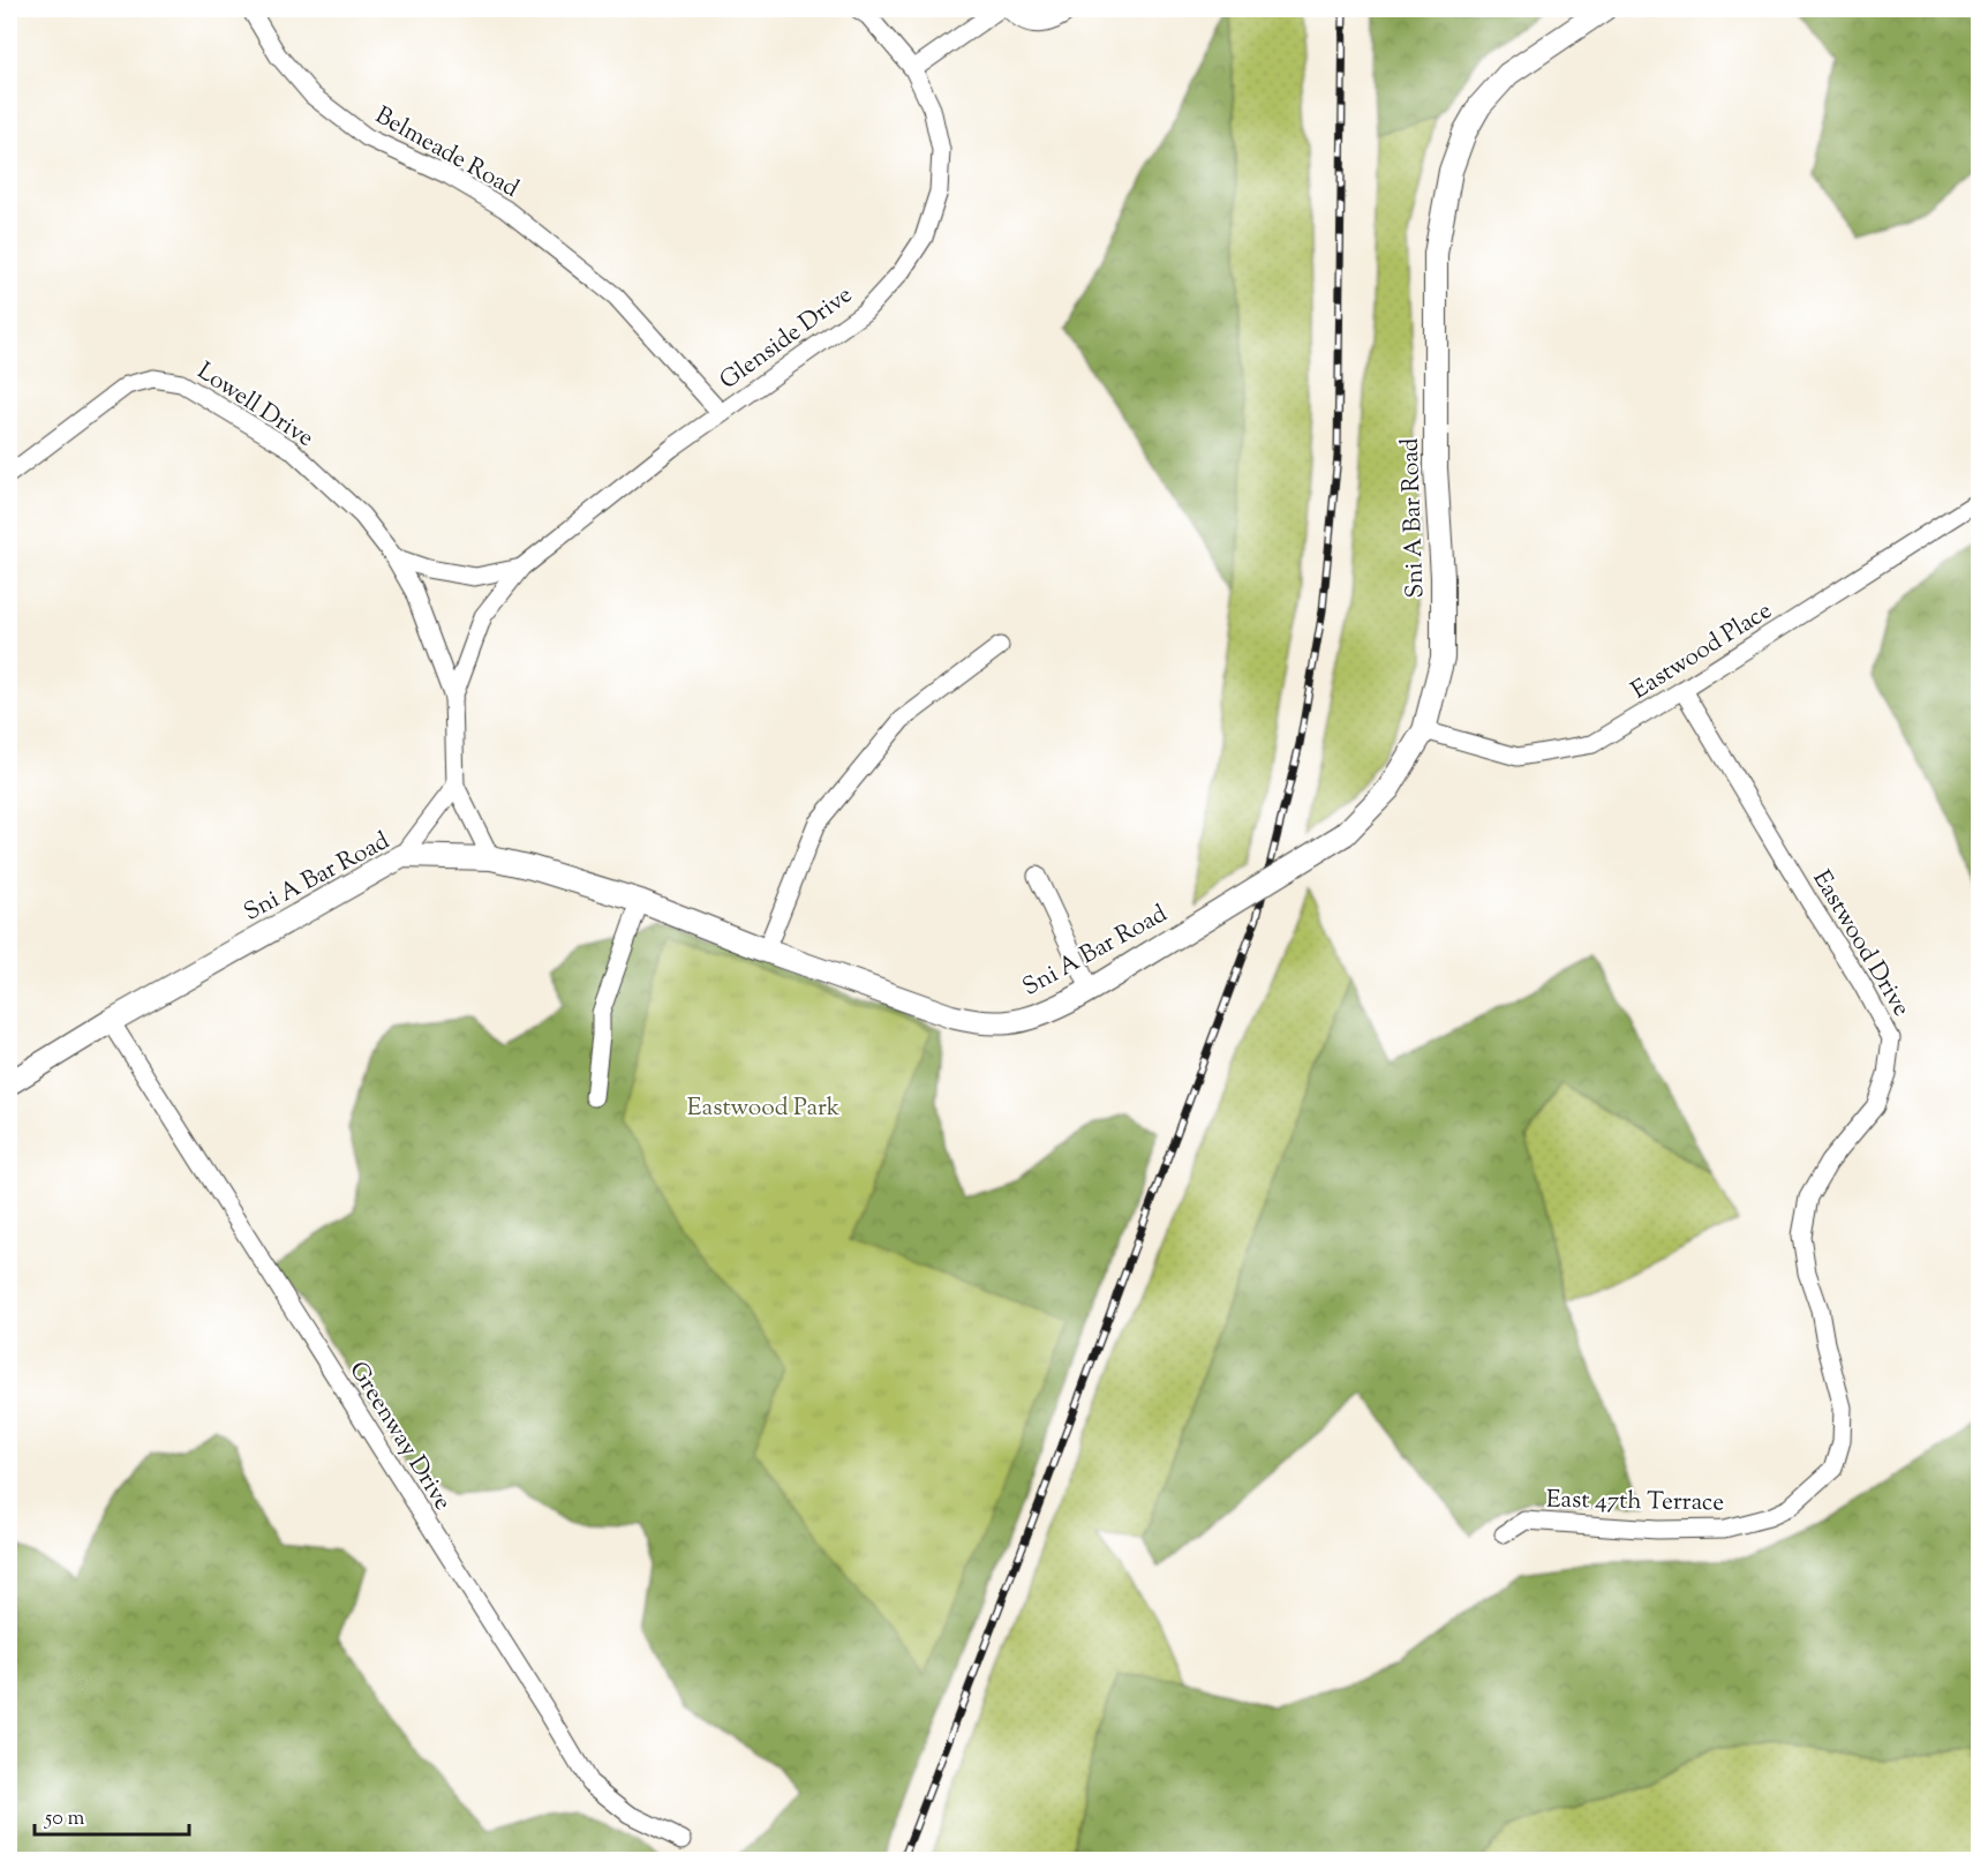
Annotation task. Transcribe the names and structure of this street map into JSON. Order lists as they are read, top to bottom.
{
  "streets": {
    "street": [
      "Belmeade Road",
      "Glenside Drive",
      "Lowell Drive",
      "Sni A Bar Road",
      "Eastwood Place",
      "Eastwood Drive",
      "Greenway Drive",
      "East 47th Terrace"
    ]
  },
  "crossings": [
    ["Belmeade Road", "Glenside Drive"],
    ["Glenside Drive", "Lowell Drive"],
    ["Lowell Drive", "Sni A Bar Road"],
    ["Sni A Bar Road", "Eastwood Place"],
    ["Sni A Bar Road", "Greenway Drive"],
    ["Eastwood Place", "Eastwood Drive"],
    ["Eastwood Drive", "East 47th Terrace"]
  ],
  "parks": ["Eastwood Park"],
  "scale_bar": "50 m"
}
